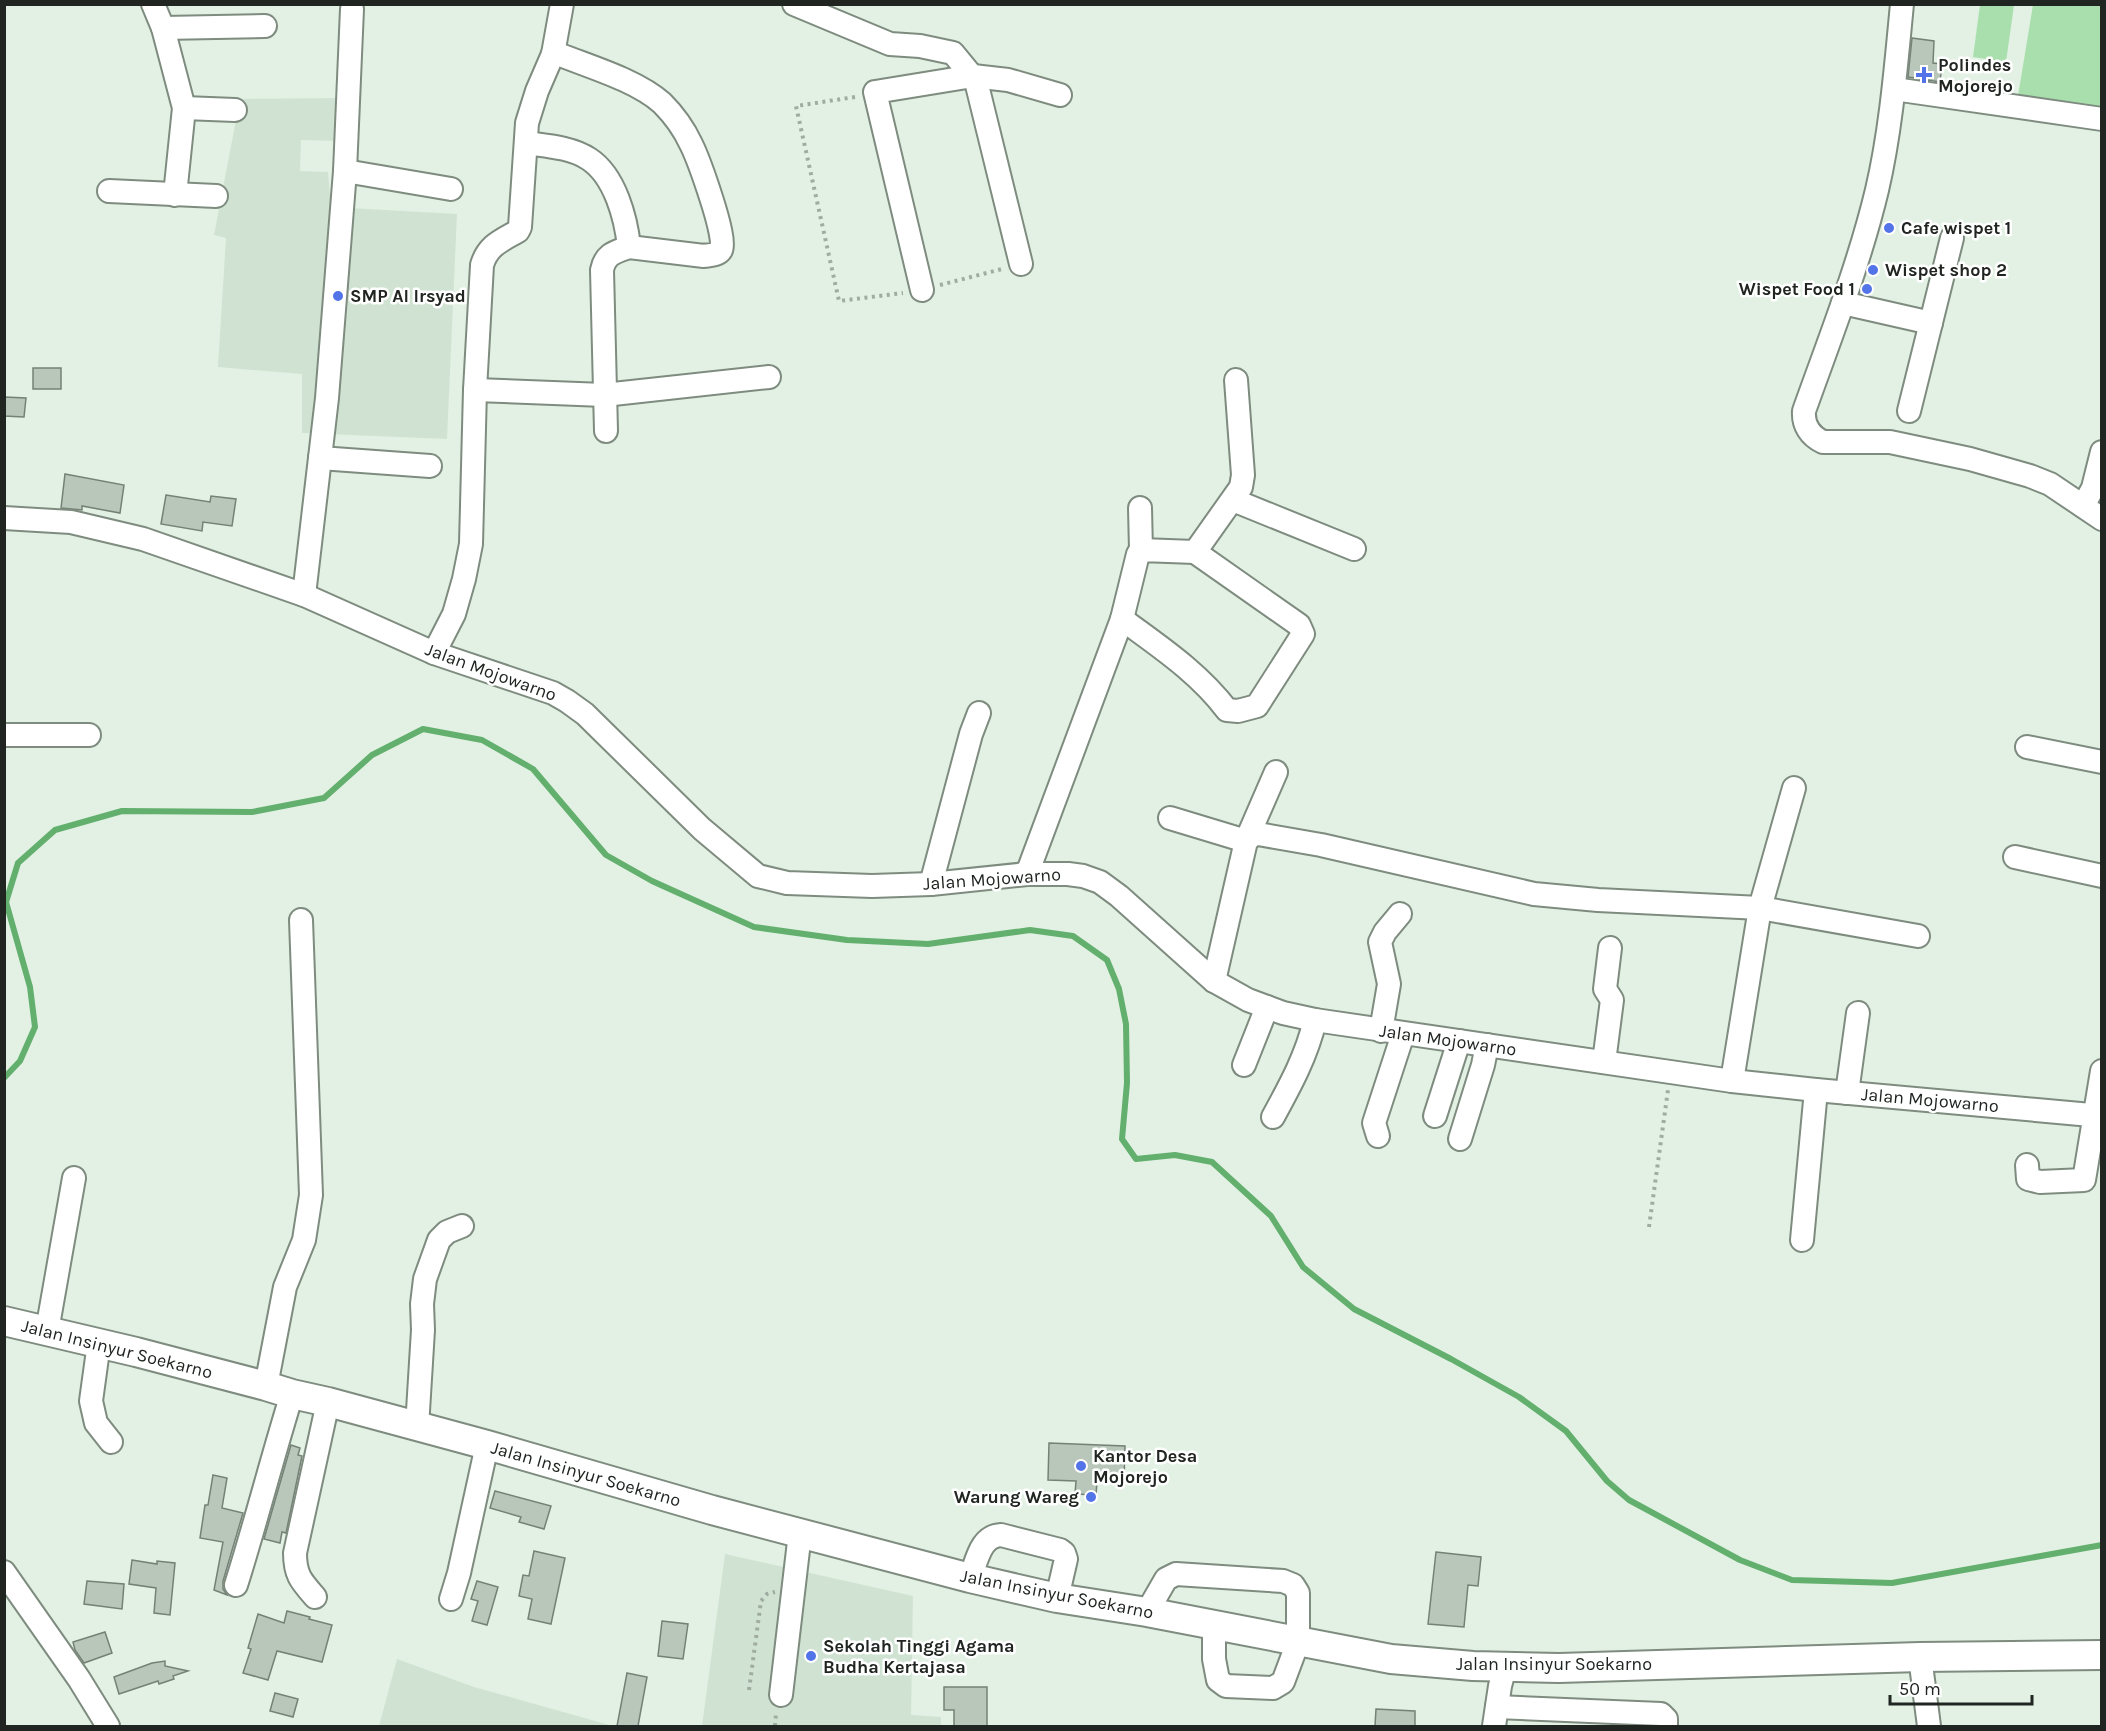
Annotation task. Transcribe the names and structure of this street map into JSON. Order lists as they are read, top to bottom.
{
  "streets": {
    "main road": ["Jalan Insinyur Soekarno"],
    "street": ["Jalan Mojowarno"]
  },
  "places": {
    "health": ["Polindes Mojorejo"],
    "other": [
      "Cafe wispet 1",
      "Wispet shop 2",
      "Wispet Food 1",
      "SMP Al Irsyad",
      "Kantor Desa Mojorejo",
      "Warung Wareg",
      "Sekolah Tinggi Agama Budha Kertajasa"
    ]
  },
  "scale_bar": "50 m"
}
